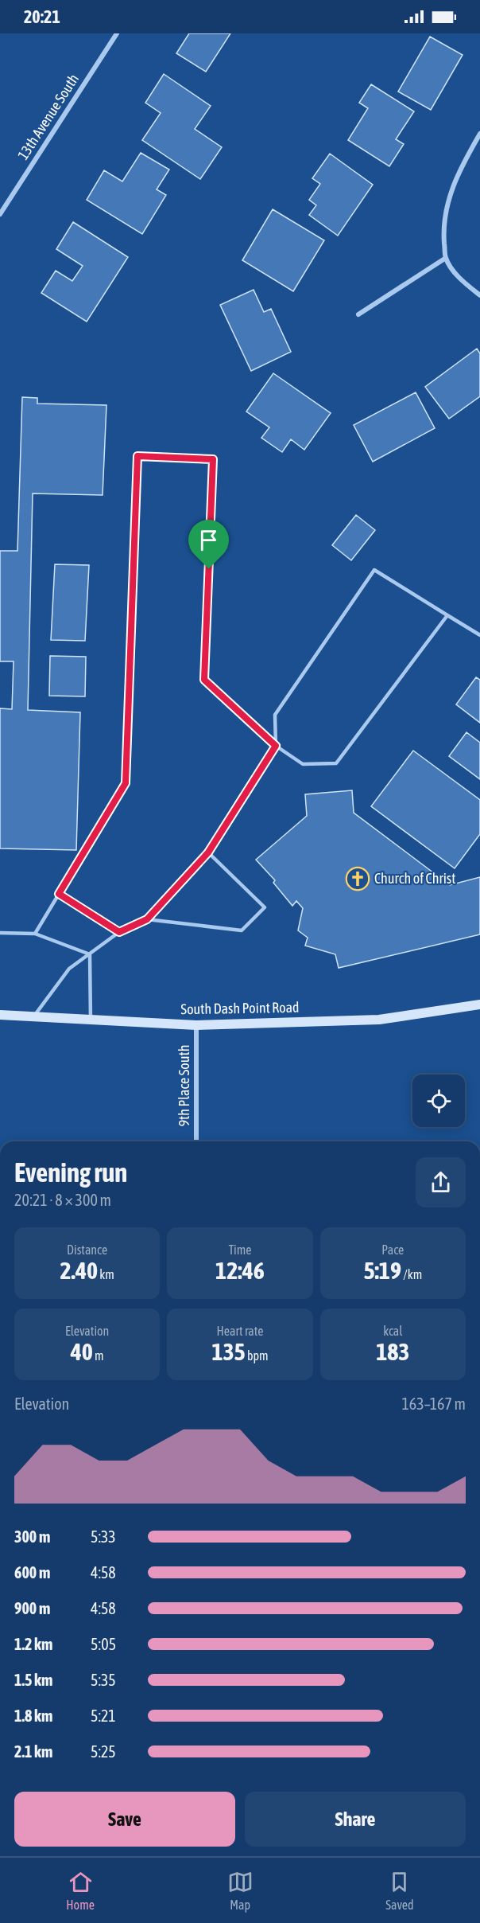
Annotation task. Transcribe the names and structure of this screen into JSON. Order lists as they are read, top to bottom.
{
  "streets": {
    "main road": ["South Dash Point Road"],
    "street": ["13th Avenue South", "9th Place South"]
  },
  "crossings": [
    ["South Dash Point Road", "9th Place South"]
  ],
  "places": {
    "church": ["Church of Christ"]
  },
  "page": {
    "status": "20:21",
    "heading": ["Evening run", "20:21 · 8 × 300 m"],
    "stats": [
      ["Distance", "2.40 km"],
      ["Time", "12:46"],
      ["Pace", "5:19 /km"],
      ["Elevation", "40 m"],
      ["Heart rate", "135 bpm"],
      ["kcal", "183"]
    ],
    "chart": ["Elevation", "163–167 m"],
    "list": [
      {
        "name": "300 m",
        "note": "5:33"
      },
      {
        "name": "600 m",
        "note": "4:58"
      },
      {
        "name": "900 m",
        "note": "4:58"
      },
      {
        "name": "1.2 km",
        "note": "5:05"
      },
      {
        "name": "1.5 km",
        "note": "5:35"
      },
      {
        "name": "1.8 km",
        "note": "5:21"
      },
      {
        "name": "2.1 km",
        "note": "5:25"
      }
    ],
    "buttons": ["Save", "Share"],
    "tabs": ["Home", "Map", "Saved"]
  }
}
